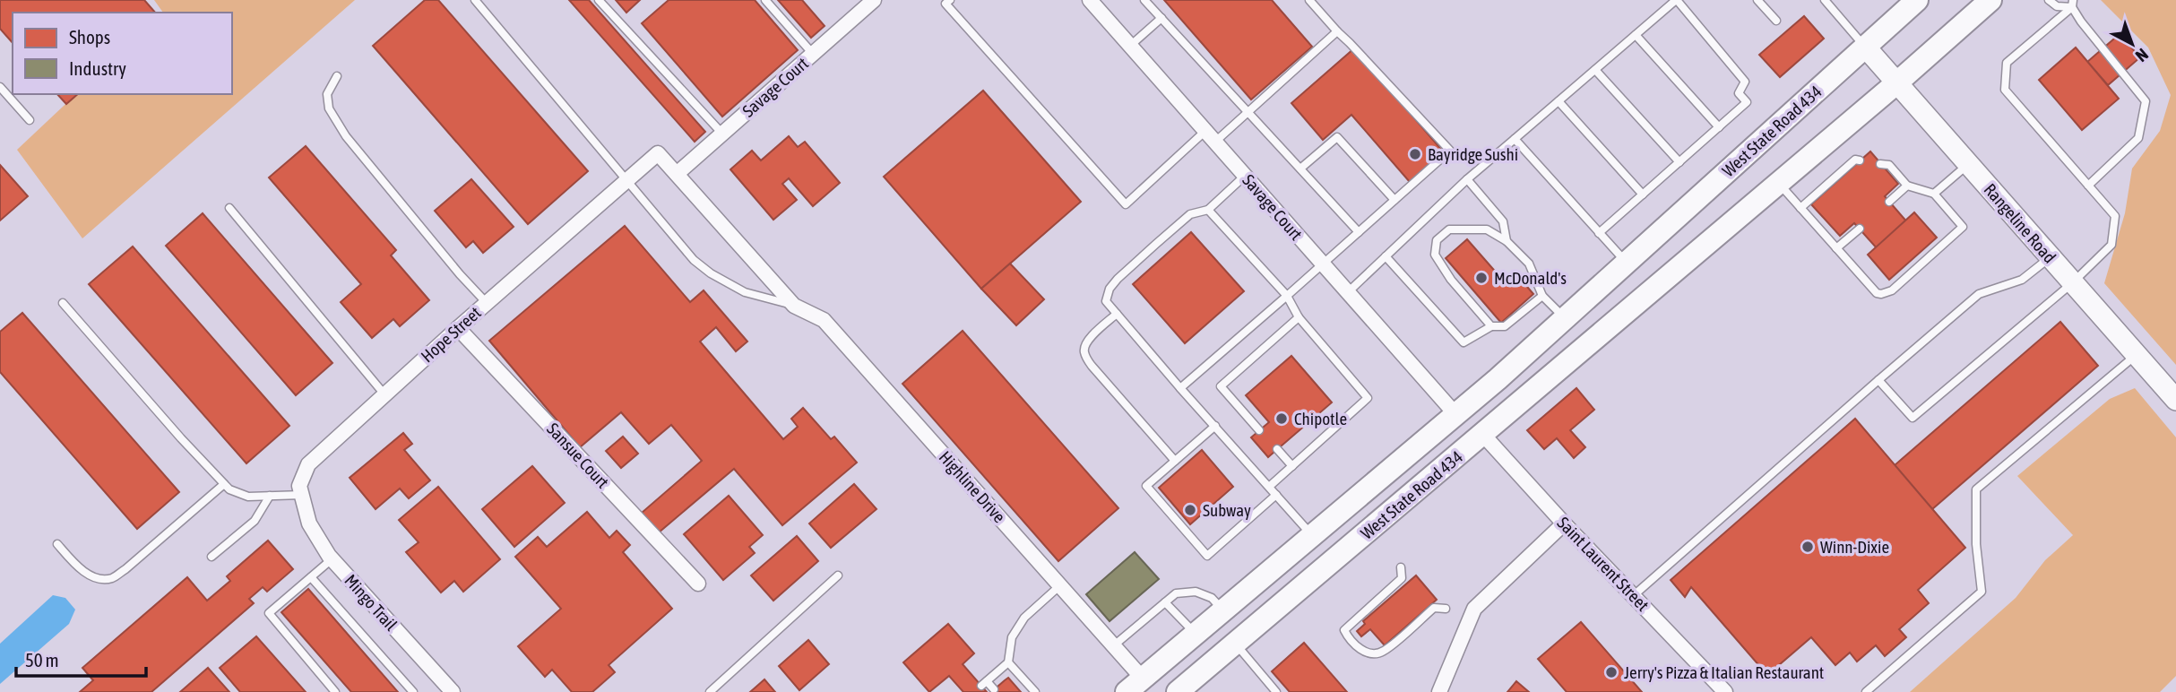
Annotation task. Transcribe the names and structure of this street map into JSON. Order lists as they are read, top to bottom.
{
  "streets": {
    "main road": ["West State Road 434"],
    "street": [
      "Savage Court",
      "Rangeline Road",
      "Hope Street",
      "Sansue Court",
      "Highline Drive",
      "Saint Laurent Street",
      "Mingo Trail"
    ]
  },
  "crossings": [
    ["Savage Court", "West State Road 434"],
    ["Savage Court", "Hope Street"],
    ["West State Road 434", "Rangeline Road"],
    ["West State Road 434", "Highline Drive"],
    ["West State Road 434", "Saint Laurent Street"],
    ["Hope Street", "Sansue Court"],
    ["Hope Street", "Highline Drive"],
    ["Hope Street", "Mingo Trail"]
  ],
  "places": [
    "Bayridge Sushi",
    "McDonald's",
    "Chipotle",
    "Subway",
    "Winn-Dixie",
    "Jerry's Pizza & Italian Restaurant"
  ],
  "legend": ["Shops", "Industry"],
  "scale_bar": "50 m",
  "north": "bottom right"
}
